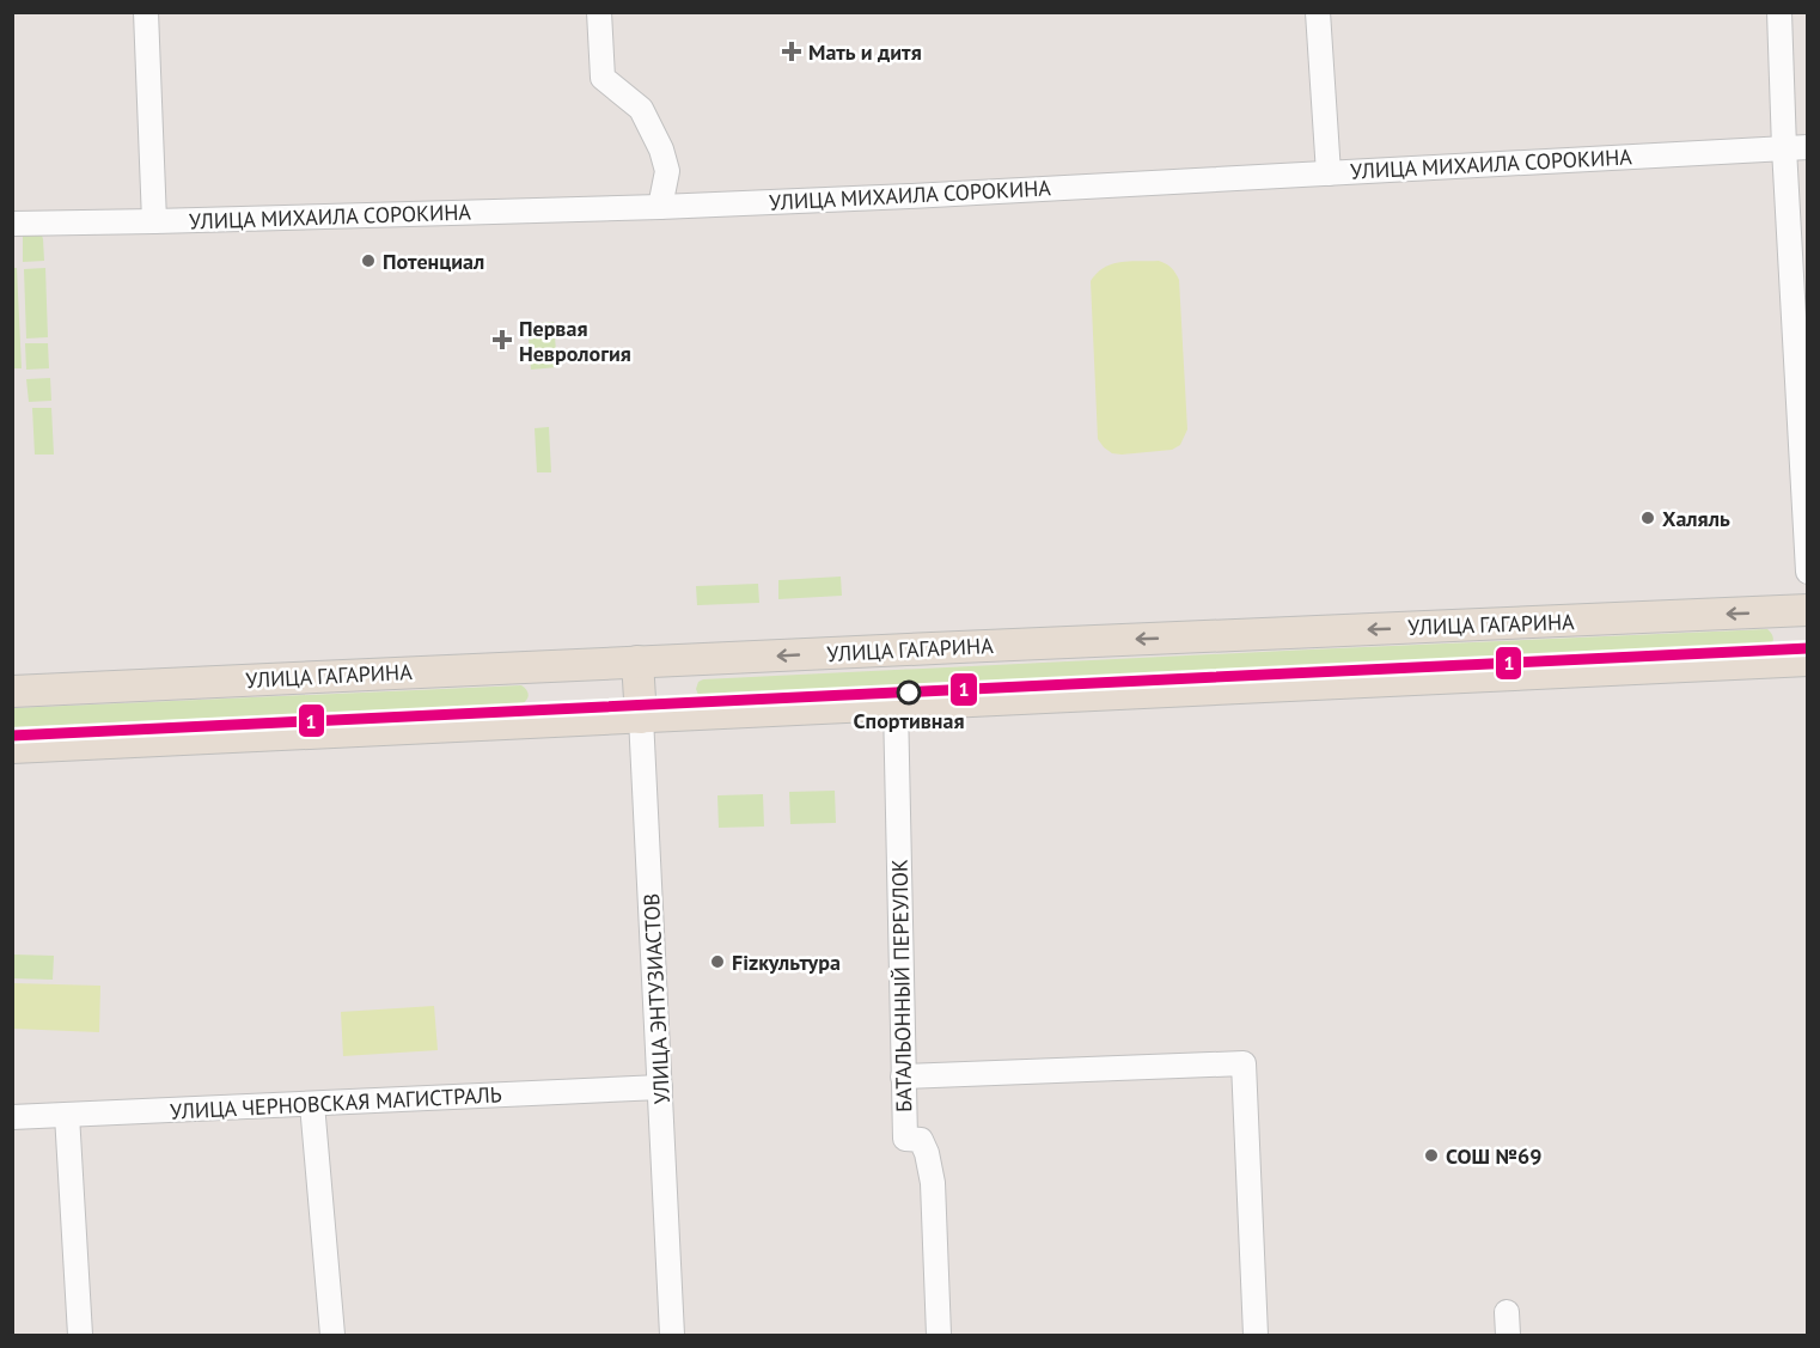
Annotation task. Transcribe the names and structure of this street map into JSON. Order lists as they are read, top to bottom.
{
  "streets": {
    "main road": ["УЛИЦА ГАГАРИНА", "УЛИЦА ЭНТУЗИАСТОВ"],
    "street": ["УЛИЦА МИХАИЛА СОРОКИНА", "БАТАЛЬОННЫЙ ПЕРЕУЛОК", "УЛИЦА ЧЕРНОВСКАЯ МАГИСТРАЛЬ"]
  },
  "crossings": [
    ["УЛИЦА ГАГАРИНА", "УЛИЦА ЭНТУЗИАСТОВ"],
    ["УЛИЦА ЭНТУЗИАСТОВ", "УЛИЦА ЧЕРНОВСКАЯ МАГИСТРАЛЬ"]
  ],
  "places": {
    "health": ["Мать и дитя", "Первая Неврология"],
    "other": [
      "Потенциал",
      "Халяль",
      "Спортивная",
      "Fizкультура",
      "СОШ №69"
    ]
  },
  "lines": ["transit line 1"]
}
